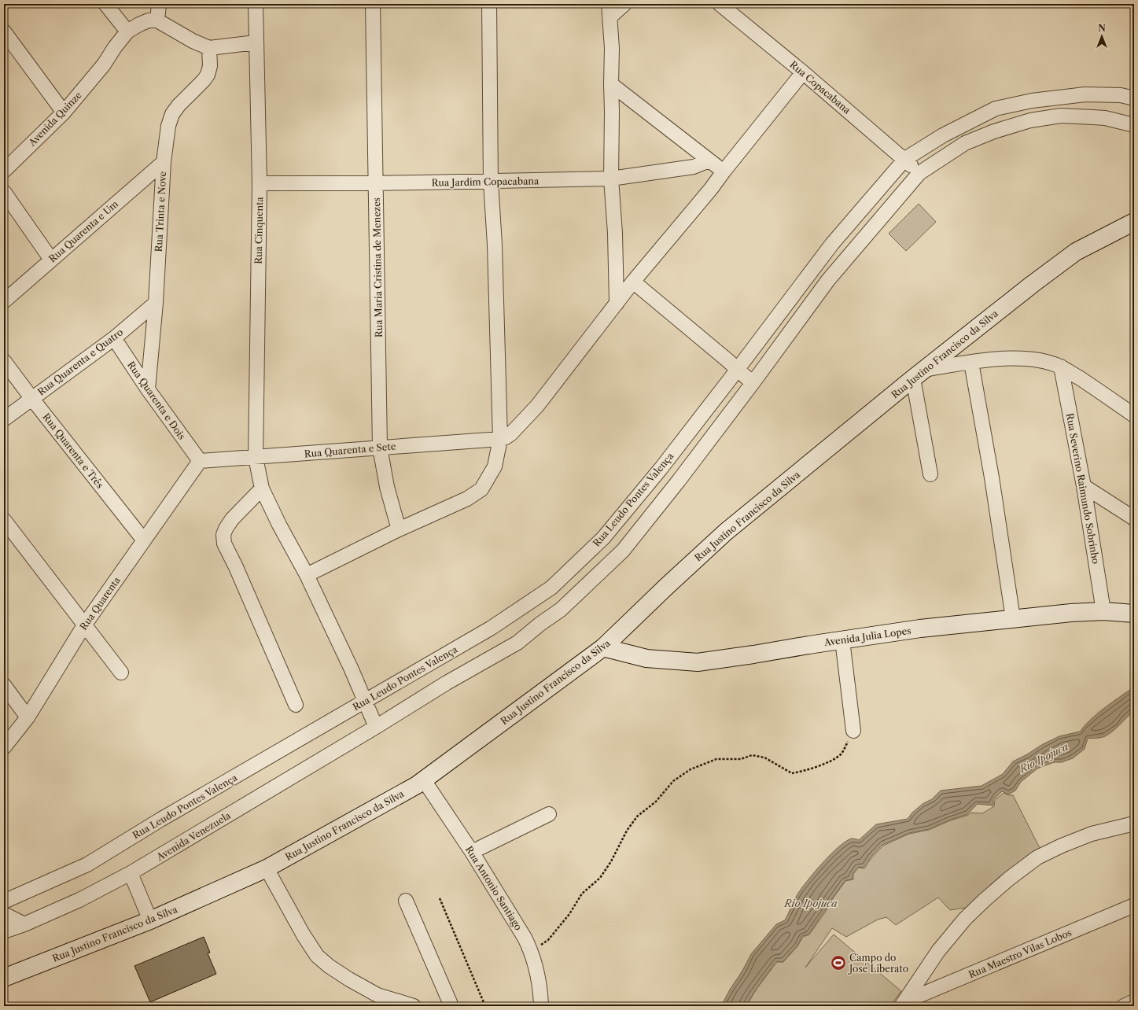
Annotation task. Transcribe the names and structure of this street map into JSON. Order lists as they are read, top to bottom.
{
  "streets": {
    "main road": ["Rua Justino Francisco da Silva", "Avenida Julia Lopes"],
    "street": [
      "Rua Copacabana",
      "Avenida Quinze",
      "Rua Jardim Copacabana",
      "Rua Trinta e Nove",
      "Rua Cinquenta",
      "Rua Quarenta e Um",
      "Rua Maria Cristina de Menezes",
      "Rua Quarenta e Quatro",
      "Rua Quarenta e Dois",
      "Rua Quarenta e Sete",
      "Rua Quarenta e Três",
      "Rua Severino Raimundo Sobrinho",
      "Rua Leudo Pontes Valença",
      "Rua Quarenta",
      "Avenida Venezuela",
      "Rua Antonio Santiago",
      "Rua Maestro Vilas Lobos"
    ]
  },
  "crossings": [
    ["Rua Copacabana", "Rua Leudo Pontes Valença"],
    ["Rua Jardim Copacabana", "Rua Cinquenta"],
    ["Rua Jardim Copacabana", "Rua Maria Cristina de Menezes"],
    ["Rua Trinta e Nove", "Rua Quarenta e Um"],
    ["Rua Trinta e Nove", "Rua Quarenta e Quatro"],
    ["Rua Trinta e Nove", "Rua Quarenta e Dois"],
    ["Rua Cinquenta", "Rua Quarenta e Sete"],
    ["Rua Cinquenta", "Rua Leudo Pontes Valença"],
    ["Rua Cinquenta", "Avenida Venezuela"],
    ["Rua Maria Cristina de Menezes", "Rua Quarenta e Sete"],
    ["Rua Justino Francisco da Silva", "Avenida Julia Lopes"],
    ["Rua Justino Francisco da Silva", "Rua Antonio Santiago"],
    ["Rua Quarenta e Quatro", "Rua Quarenta e Dois"],
    ["Rua Quarenta e Quatro", "Rua Quarenta e Três"],
    ["Rua Quarenta e Dois", "Rua Quarenta e Sete"],
    ["Rua Quarenta e Dois", "Rua Quarenta"],
    ["Rua Quarenta e Sete", "Rua Quarenta"],
    ["Rua Quarenta e Três", "Rua Quarenta"],
    ["Rua Severino Raimundo Sobrinho", "Avenida Julia Lopes"]
  ],
  "water": ["Rio Ipojuca"],
  "places": {
    "sports": ["Campo do José Liberato"]
  },
  "north": "top"
}
